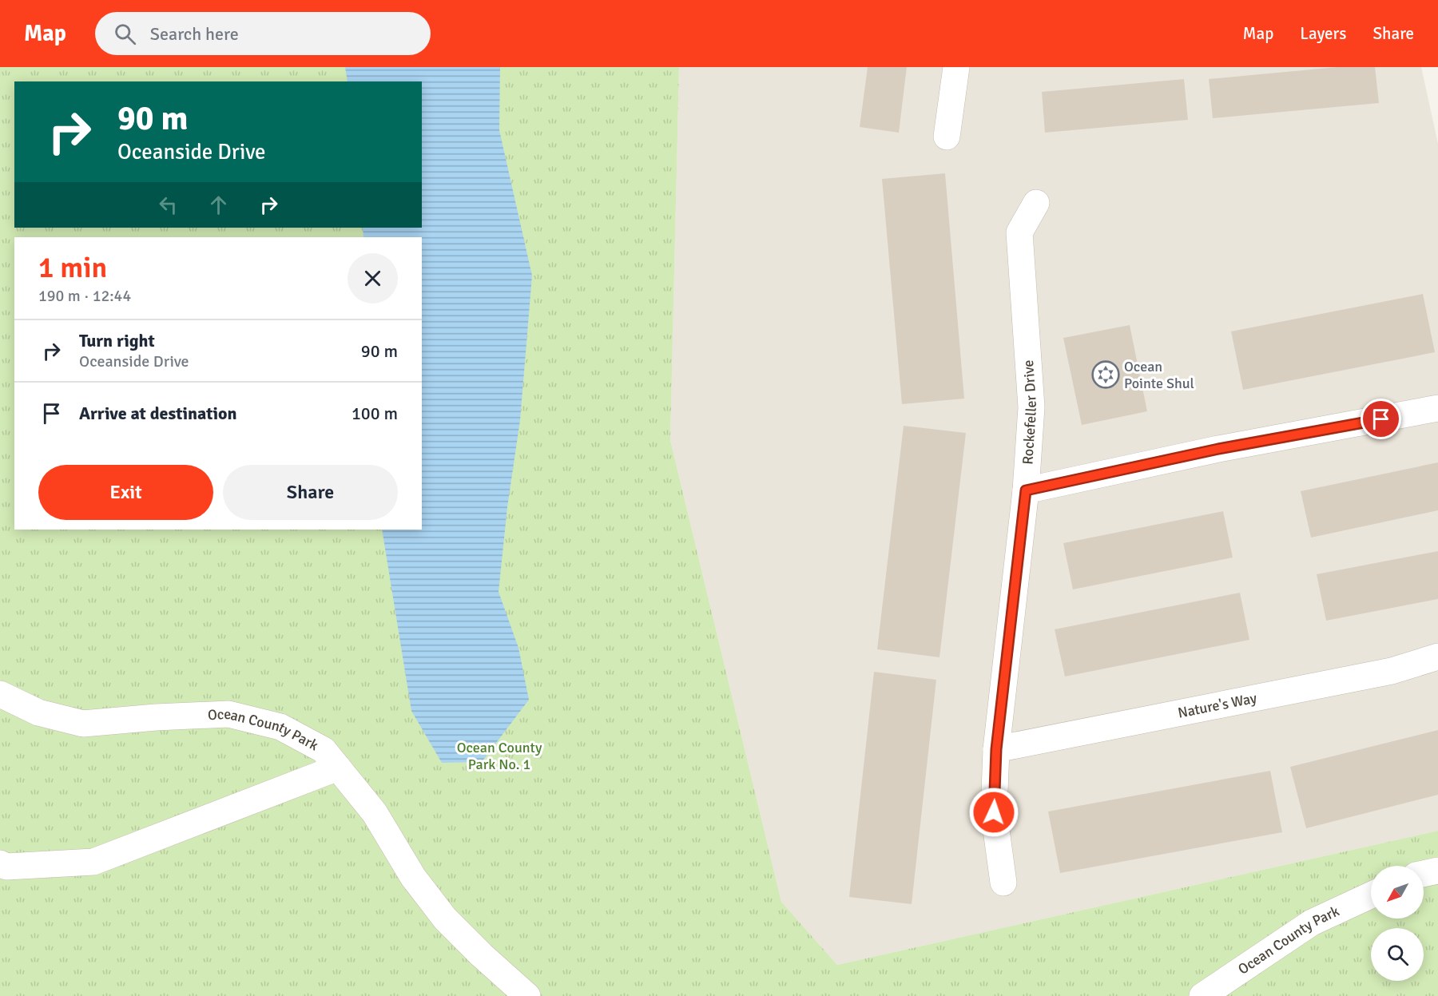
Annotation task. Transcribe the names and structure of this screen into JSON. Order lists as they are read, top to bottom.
{
  "streets": {
    "street": ["Rockefeller Drive", "Nature's Way", "Ocean County Park"]
  },
  "crossings": [
    ["Rockefeller Drive", "Nature's Way"]
  ],
  "parks": ["Ocean County Park No. 1"],
  "places": {
    "synagogue": ["Ocean Pointe Shul"]
  },
  "north": "bottom left",
  "page": {
    "header": "Map",
    "search": "Search here",
    "nav": ["Map", "Layers", "Share"],
    "turn": ["90 m", "Oceanside Drive"],
    "heading": ["1 min", "190 m · 12:44"],
    "list": [
      {
        "name": "Turn right",
        "note": "Oceanside Drive",
        "value": "90 m"
      },
      {
        "name": "Arrive at destination",
        "value": "100 m"
      }
    ],
    "buttons": ["Exit", "Share"]
  }
}
